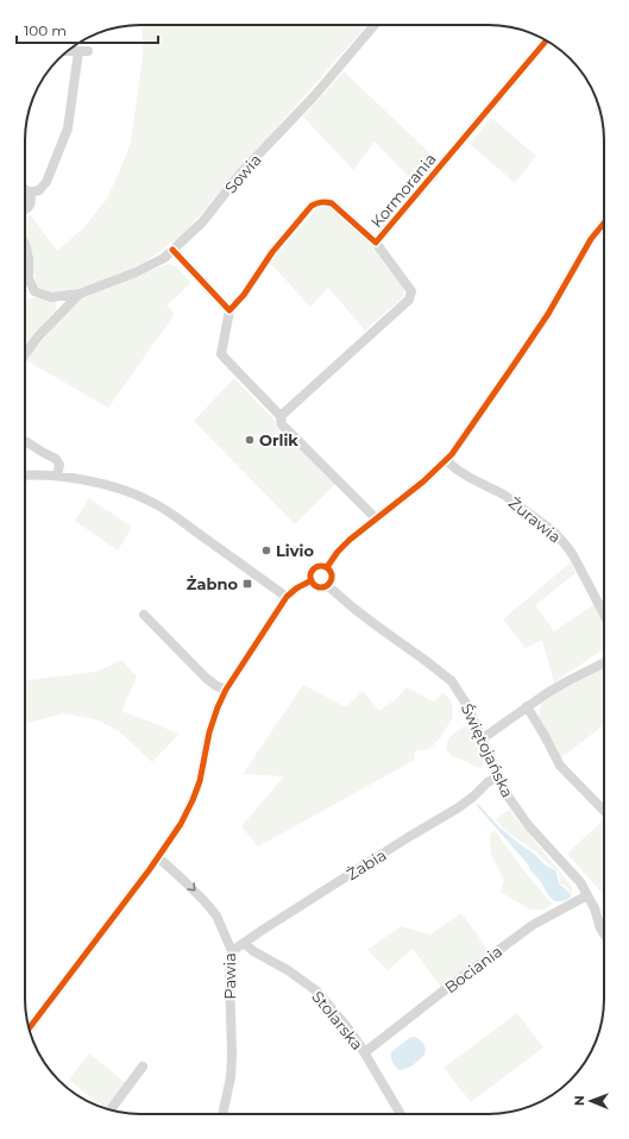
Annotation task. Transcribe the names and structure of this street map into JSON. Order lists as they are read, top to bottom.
{
  "streets": {
    "street": [
      "Sowia",
      "Kormorania",
      "Żurawia",
      "Świętojańska",
      "Żabia",
      "Bociania",
      "Pawia",
      "Stolarska"
    ]
  },
  "crossings": [
    ["Świętojańska", "Żabia"],
    ["Świętojańska", "Bociania"],
    ["Żabia", "Pawia"],
    ["Żabia", "Stolarska"],
    ["Bociania", "Stolarska"]
  ],
  "one_way": ["Pawia"],
  "places": {
    "other": ["Orlik", "Livio"],
    "transit": ["Żabno"]
  },
  "scale_bar": "100 m",
  "north": "left"
}
